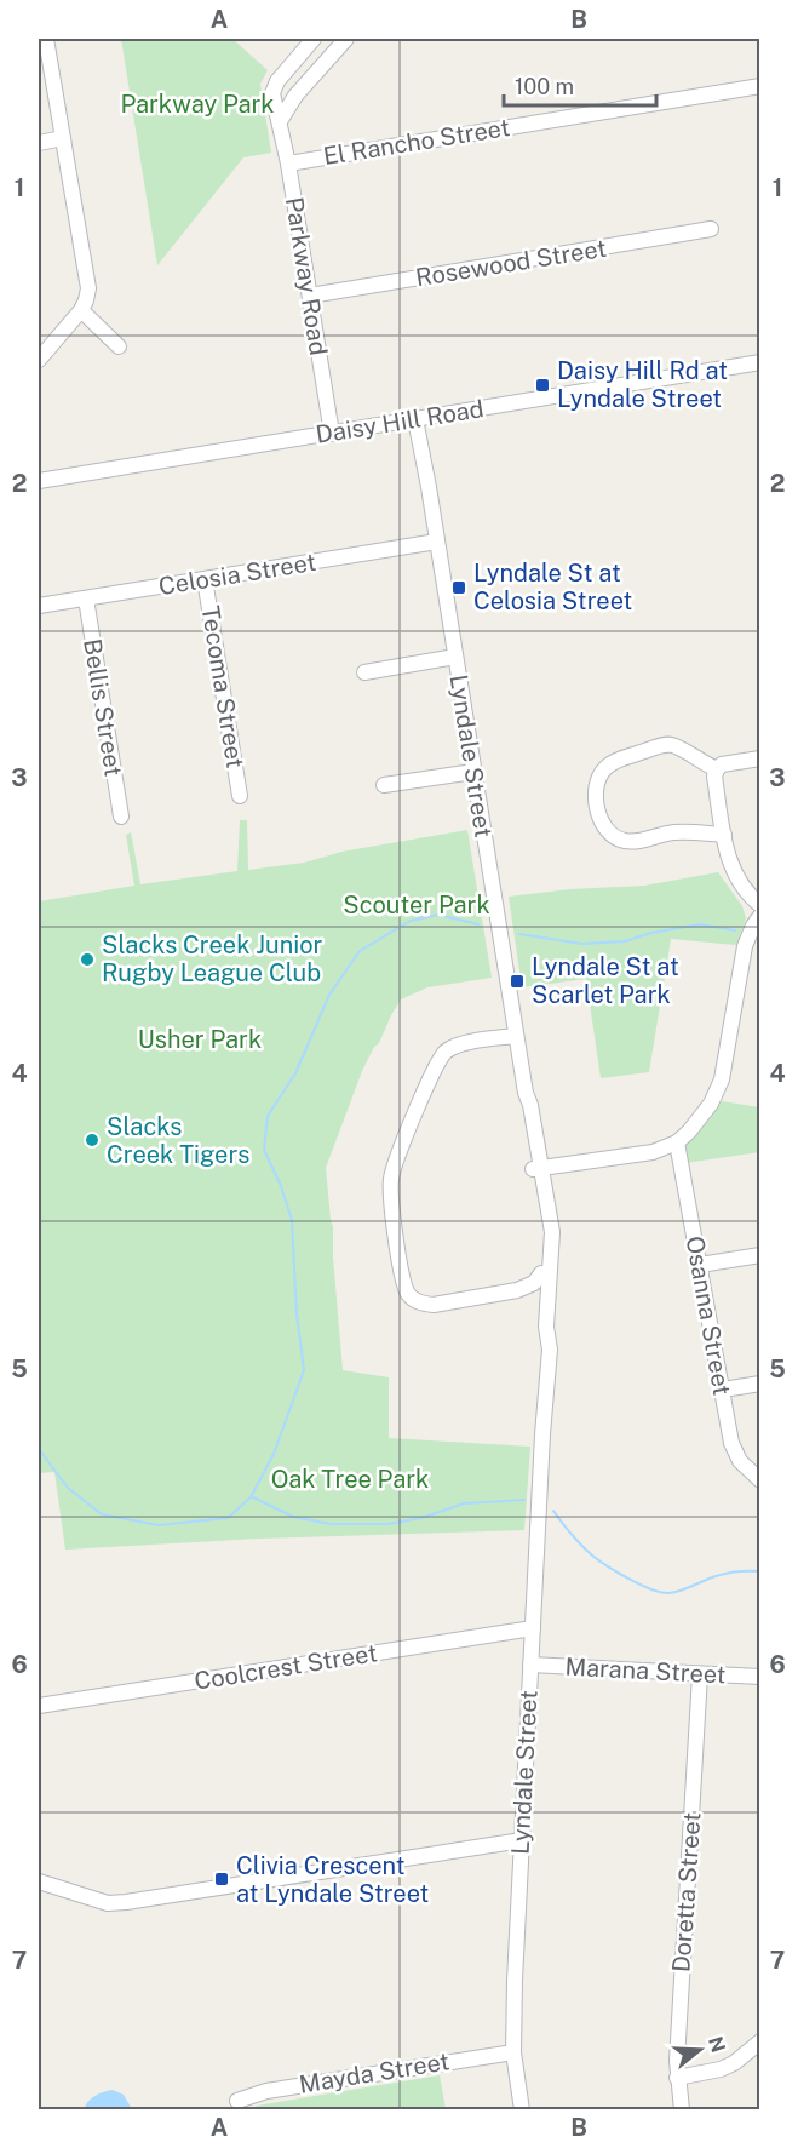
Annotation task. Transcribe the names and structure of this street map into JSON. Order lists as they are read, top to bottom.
{
  "streets": {
    "street": [
      "El Rancho Street",
      "Rosewood Street",
      "Parkway Road",
      "Daisy Hill Road",
      "Celosia Street",
      "Tecoma Street",
      "Bellis Street",
      "Lyndale Street",
      "Osanna Street",
      "Coolcrest Street",
      "Marana Street",
      "Doretta Street",
      "Mayda Street"
    ]
  },
  "crossings": [
    ["El Rancho Street", "Parkway Road"],
    ["Rosewood Street", "Parkway Road"],
    ["Parkway Road", "Daisy Hill Road"],
    ["Daisy Hill Road", "Lyndale Street"],
    ["Celosia Street", "Tecoma Street"],
    ["Celosia Street", "Bellis Street"],
    ["Celosia Street", "Lyndale Street"],
    ["Lyndale Street", "Coolcrest Street"],
    ["Lyndale Street", "Marana Street"],
    ["Lyndale Street", "Mayda Street"],
    ["Marana Street", "Doretta Street"]
  ],
  "parks": [
    "Parkway Park",
    "Scouter Park",
    "Usher Park",
    "Oak Tree Park"
  ],
  "places": {
    "transit": [
      "Daisy Hill Rd at Lyndale Street",
      "Lyndale St at Celosia Street",
      "Lyndale St at Scarlet Park",
      "Clivia Crescent at Lyndale Street"
    ],
    "other": ["Slacks Creek Junior Rugby League Club", "Slacks Creek Tigers"]
  },
  "scale_bar": "100 m",
  "north": "right",
  "grid": {
    "columns": ["A", "B"],
    "rows": [
      "1",
      "2",
      "3",
      "4",
      "5",
      "6",
      "7"
    ]
  }
}
